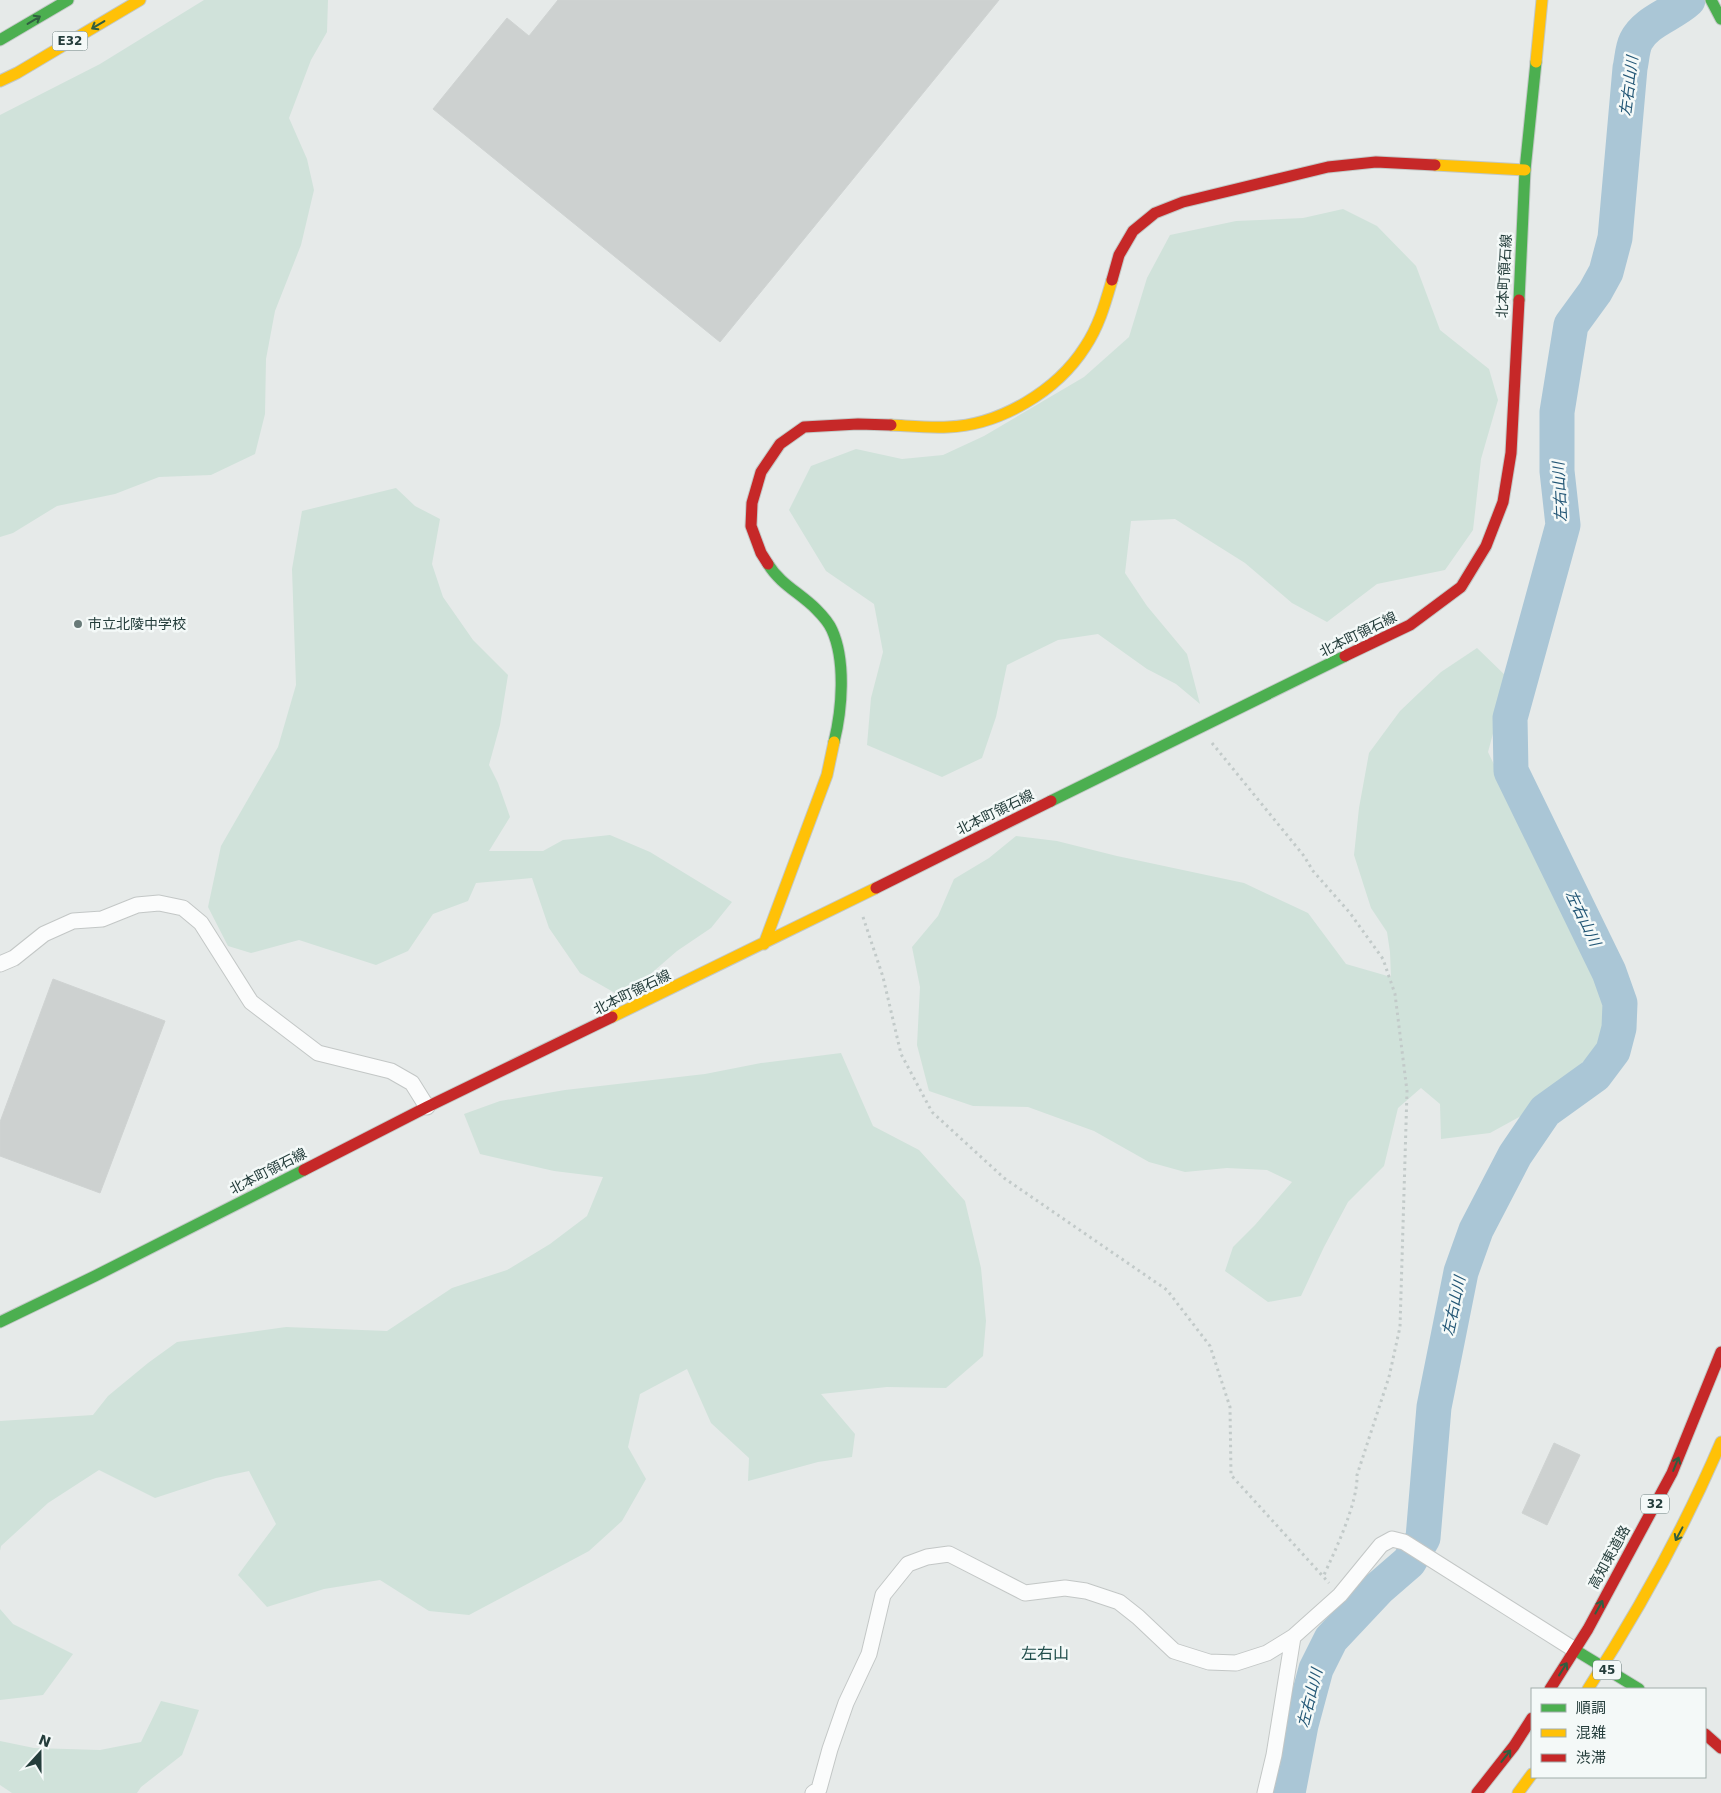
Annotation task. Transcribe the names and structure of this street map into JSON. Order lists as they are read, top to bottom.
{
  "streets": {
    "main road": [
      "E32",
      "北本町領石線",
      "32",
      "高知東道路",
      "45"
    ]
  },
  "crossings": [
    ["32", "45"],
    ["高知東道路", "45"]
  ],
  "districts": ["左右山"],
  "water": ["左右山川"],
  "places": ["市立北陵中学校"],
  "legend": ["順調", "混雑", "渋滞"],
  "north": "top"
}
